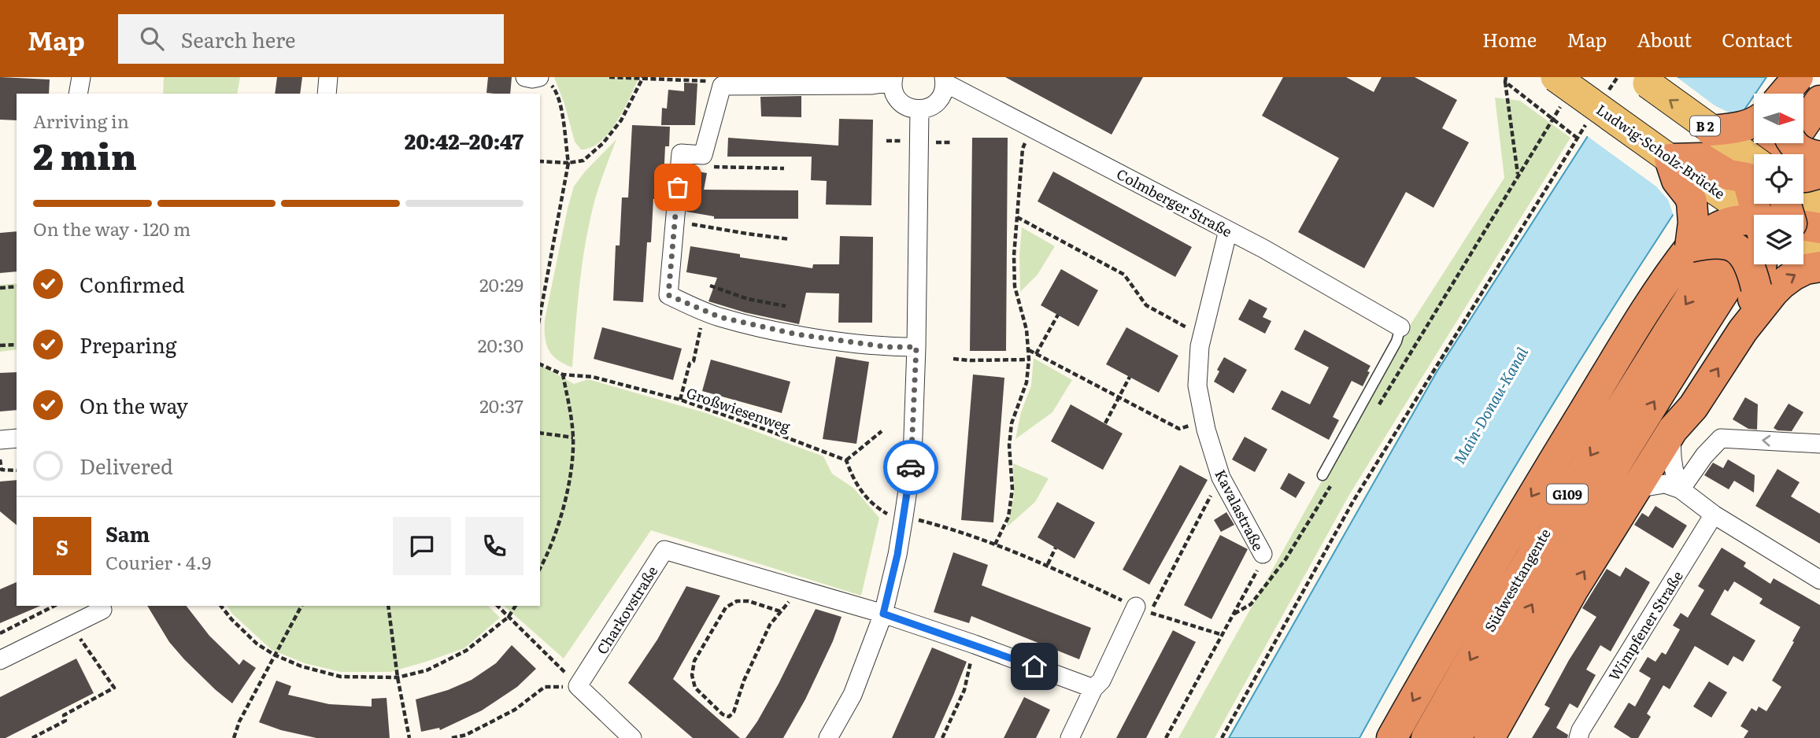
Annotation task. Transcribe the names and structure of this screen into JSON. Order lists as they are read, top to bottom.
{
  "streets": {
    "highway": ["G109", "Südwesttangente"],
    "main road": ["B 2", "Ludwig-Scholz-Brücke"],
    "street": [
      "Colmberger Straße",
      "Kavalastraße",
      "Charkovstraße",
      "Wimpfener Straße"
    ],
    "path": ["Großwiesenweg"]
  },
  "crossings": [
    ["Colmberger Straße", "Kavalastraße"]
  ],
  "water": ["Main-Donau-Kanal"],
  "north": "right",
  "page": {
    "header": "Map",
    "search": "Search here",
    "nav": [
      "Home",
      "Map",
      "About",
      "Contact"
    ],
    "heading": ["2 min", "Arriving in", "20:42–20:47"],
    "panel": ["Sam", "Courier · 4.9"],
    "bar": "On the way · 120 m",
    "list": [
      ["Confirmed", "20:29"],
      ["Preparing", "20:30"],
      ["On the way", "20:37"],
      "Delivered"
    ],
    "round": "S"
  }
}
